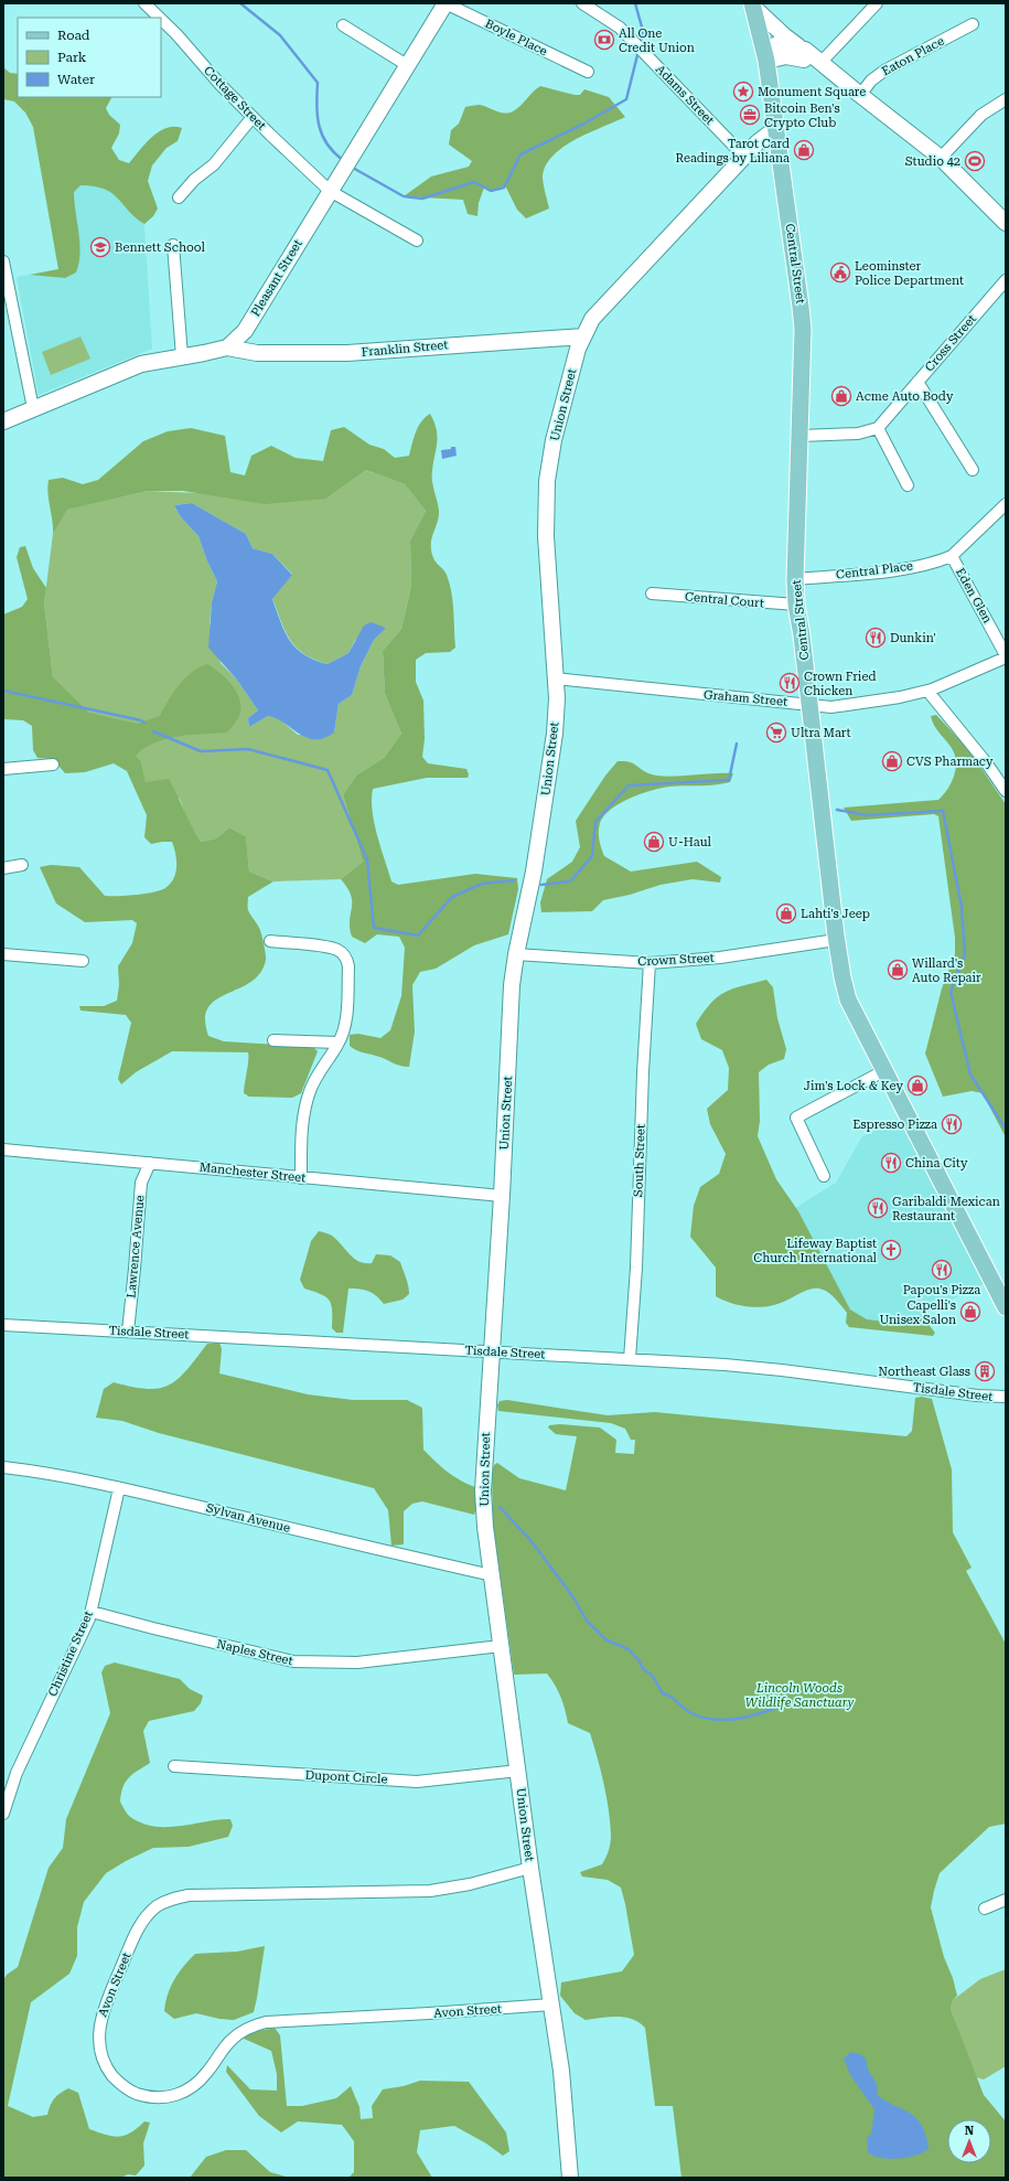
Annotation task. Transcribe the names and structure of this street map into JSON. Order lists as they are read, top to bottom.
{
  "streets": {
    "main road": [
      "Central Street",
      "Pleasant Street",
      "Franklin Street",
      "Union Street"
    ],
    "street": [
      "Boyle Place",
      "Eaton Place",
      "Adams Street",
      "Cottage Street",
      "Cross Street",
      "Central Place",
      "Eden Glen",
      "Central Court",
      "Graham Street",
      "Crown Street",
      "South Street",
      "Manchester Street",
      "Lawrence Avenue",
      "Tisdale Street",
      "Sylvan Avenue",
      "Naples Street",
      "Christine Street",
      "Dupont Circle",
      "Avon Street"
    ]
  },
  "crossings": [
    ["Boyle Place", "Pleasant Street"],
    ["Adams Street", "Union Street"],
    ["Cottage Street", "Pleasant Street"],
    ["Central Street", "Union Street"],
    ["Central Street", "Central Place"],
    ["Central Street", "Central Court"],
    ["Central Street", "Graham Street"],
    ["Central Street", "Crown Street"],
    ["Pleasant Street", "Franklin Street"],
    ["Franklin Street", "Union Street"],
    ["Union Street", "Graham Street"],
    ["Union Street", "Crown Street"],
    ["Union Street", "Manchester Street"],
    ["Union Street", "Tisdale Street"],
    ["Union Street", "Sylvan Avenue"],
    ["Union Street", "Naples Street"],
    ["Union Street", "Dupont Circle"],
    ["Union Street", "Avon Street"],
    ["Central Place", "Eden Glen"],
    ["Eden Glen", "Graham Street"],
    ["Crown Street", "South Street"],
    ["South Street", "Tisdale Street"],
    ["Manchester Street", "Lawrence Avenue"],
    ["Lawrence Avenue", "Tisdale Street"],
    ["Sylvan Avenue", "Christine Street"],
    ["Naples Street", "Christine Street"]
  ],
  "parks": ["Lincoln Woods Wildlife Sanctuary"],
  "places": {
    "bank": ["All One Credit Union"],
    "place": ["Monument Square"],
    "office": ["Bitcoin Ben's Crypto Club"],
    "shop": [
      "Tarot Card Readings by Liliana",
      "Acme Auto Body",
      "CVS Pharmacy",
      "U-Haul",
      "Lahti's Jeep",
      "Willard's Auto Repair",
      "Jim's Lock & Key",
      "Capelli's Unisex Salon"
    ],
    "sports": ["Studio 42"],
    "school or university": ["Bennett School"],
    "public building": ["Leominster Police Department"],
    "restaurant": [
      "Dunkin'",
      "Crown Fried Chicken",
      "Espresso Pizza",
      "China City",
      "Garibaldi Mexican Restaurant",
      "Papou's Pizza"
    ],
    "supermarket": ["Ultra Mart"],
    "church": ["Lifeway Baptist Church International"],
    "building": ["Northeast Glass"]
  },
  "legend": ["Road", "Park", "Water"],
  "north": "top"
}
